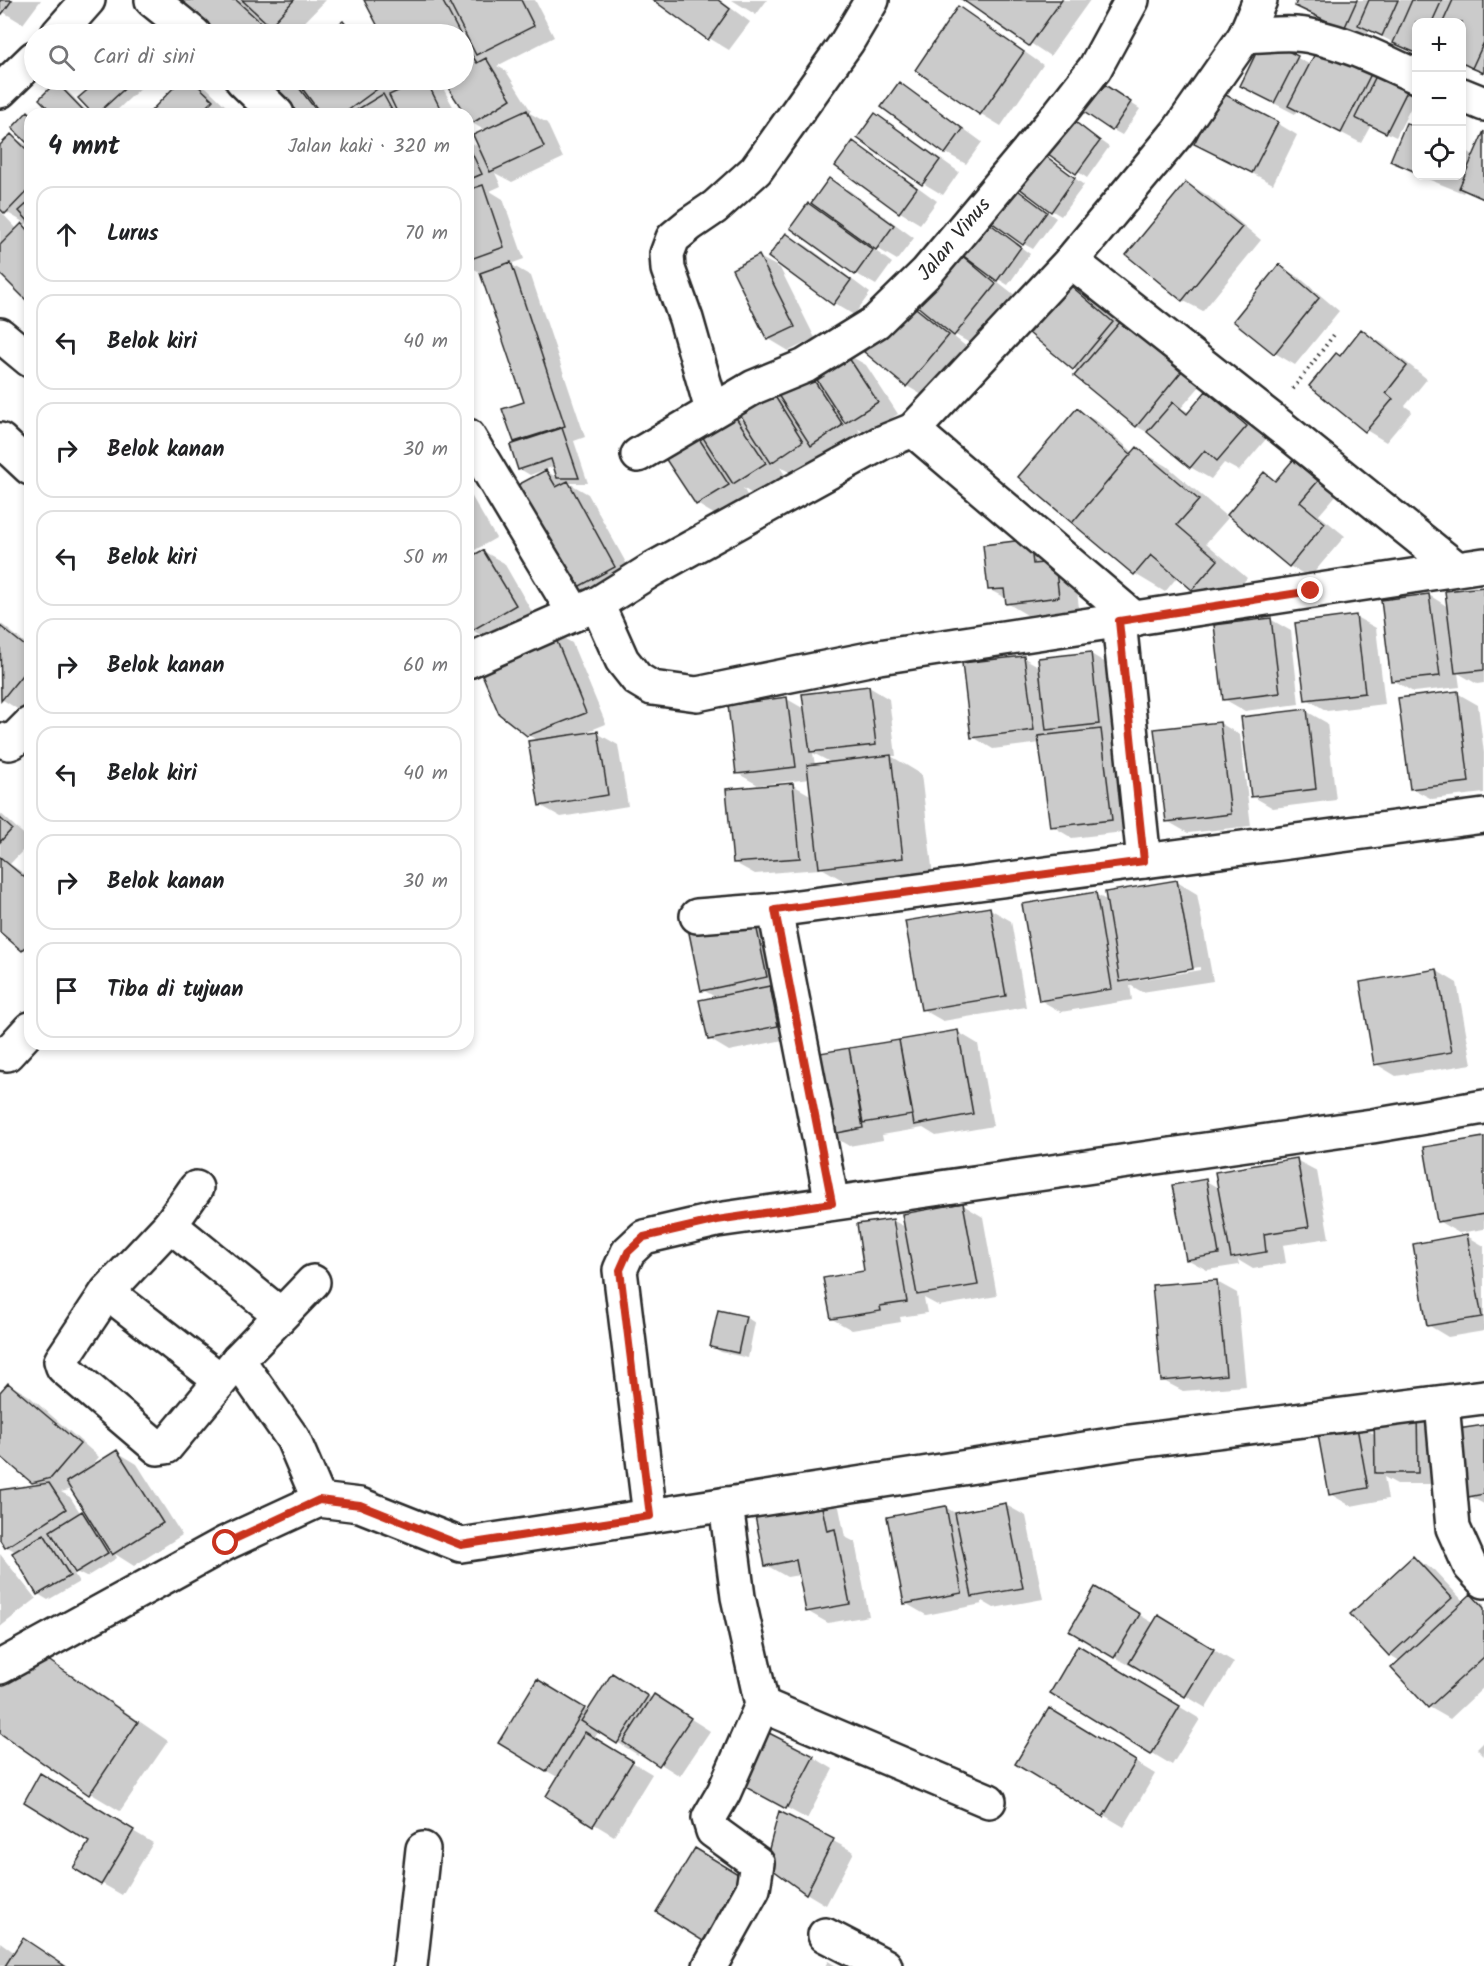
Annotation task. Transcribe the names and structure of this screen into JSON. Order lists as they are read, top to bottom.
{
  "streets": {
    "street": ["Jalan Vinus"]
  },
  "page": {
    "map_buttons": ["+", "−"],
    "search": "Cari di sini",
    "heading": ["4 mnt", "Jalan kaki · 320 m"],
    "list": [
      ["Lurus", "70 m"],
      ["Belok kiri", "40 m"],
      ["Belok kanan", "30 m"],
      ["Belok kiri", "50 m"],
      ["Belok kanan", "60 m"],
      ["Belok kiri", "40 m"],
      ["Belok kanan", "30 m"],
      "Tiba di tujuan"
    ]
  }
}
